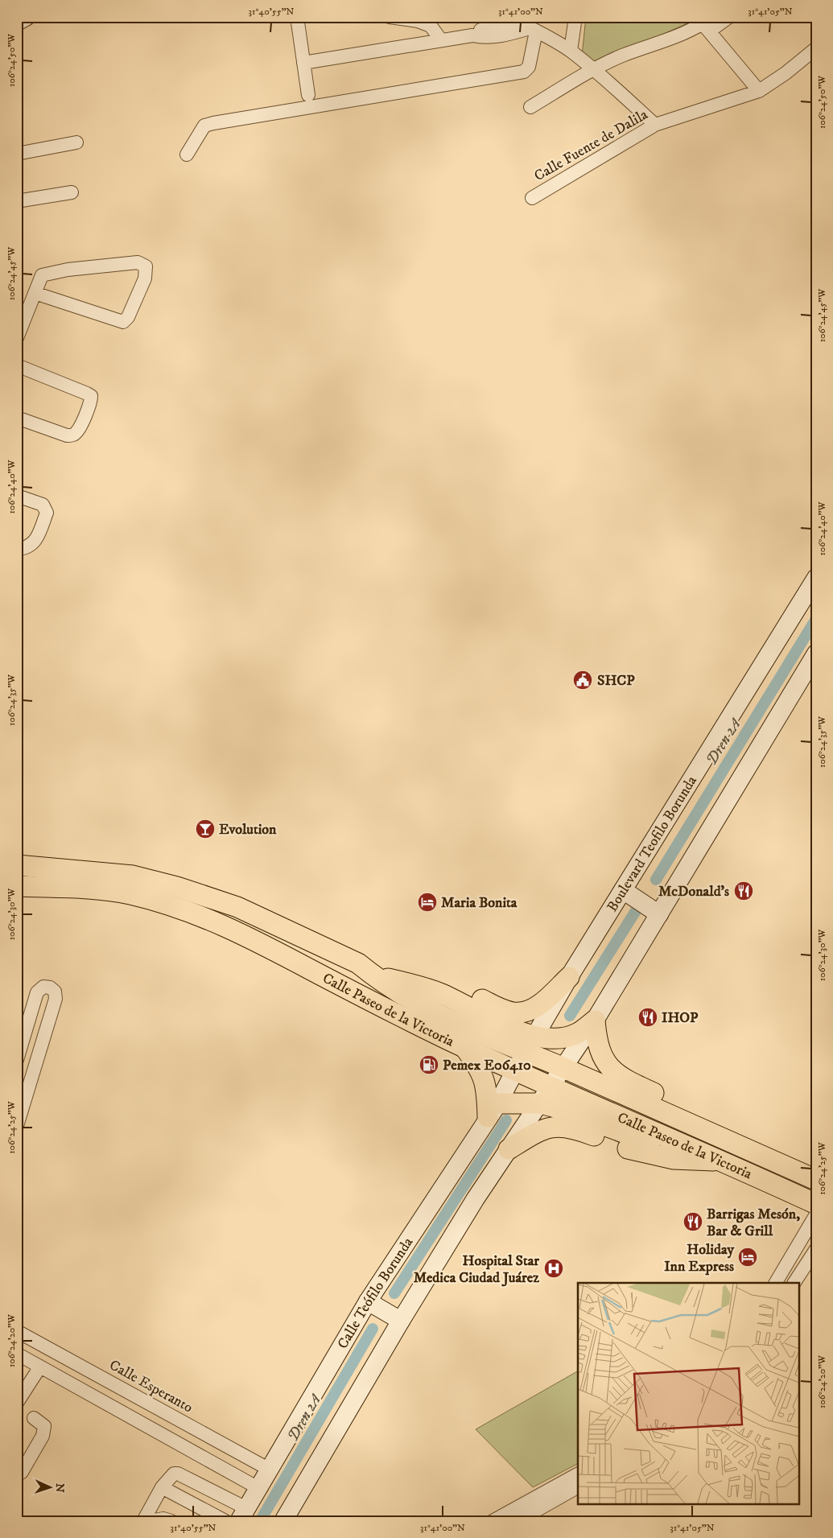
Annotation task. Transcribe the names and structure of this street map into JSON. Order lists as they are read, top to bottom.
{
  "streets": {
    "main road": ["Boulevard Teofilo Borunda", "Calle Paseo de la Victoria", "Calle Teófilo Borunda"],
    "street": ["Calle Fuente de Dalila", "Calle Esperanto"]
  },
  "crossings": [
    ["Boulevard Teofilo Borunda", "Calle Paseo de la Victoria"],
    ["Boulevard Teofilo Borunda", "Calle Teófilo Borunda"],
    ["Calle Paseo de la Victoria", "Calle Teófilo Borunda"],
    ["Calle Teófilo Borunda", "Calle Esperanto"]
  ],
  "water": ["Dren 2A"],
  "places": {
    "public building": ["SHCP"],
    "bar": ["Evolution"],
    "restaurant": ["McDonald's", "IHOP", "Barrigas Mesón, Bar & Grill"],
    "hotel": ["Maria Bonita", "Holiday Inn Express"],
    "fuel station": ["Pemex E06410"],
    "hospital": ["Hospital Star Medica Ciudad Juárez"]
  },
  "north": "right",
  "coordinates": [
    "31°40'55\"N",
    "31°41'00\"N",
    "31°41'05\"N",
    "106°24'50\"W",
    "106°24'45\"W",
    "106°24'40\"W",
    "106°24'35\"W",
    "106°24'30\"W",
    "106°24'25\"W",
    "106°24'20\"W"
  ]
}
